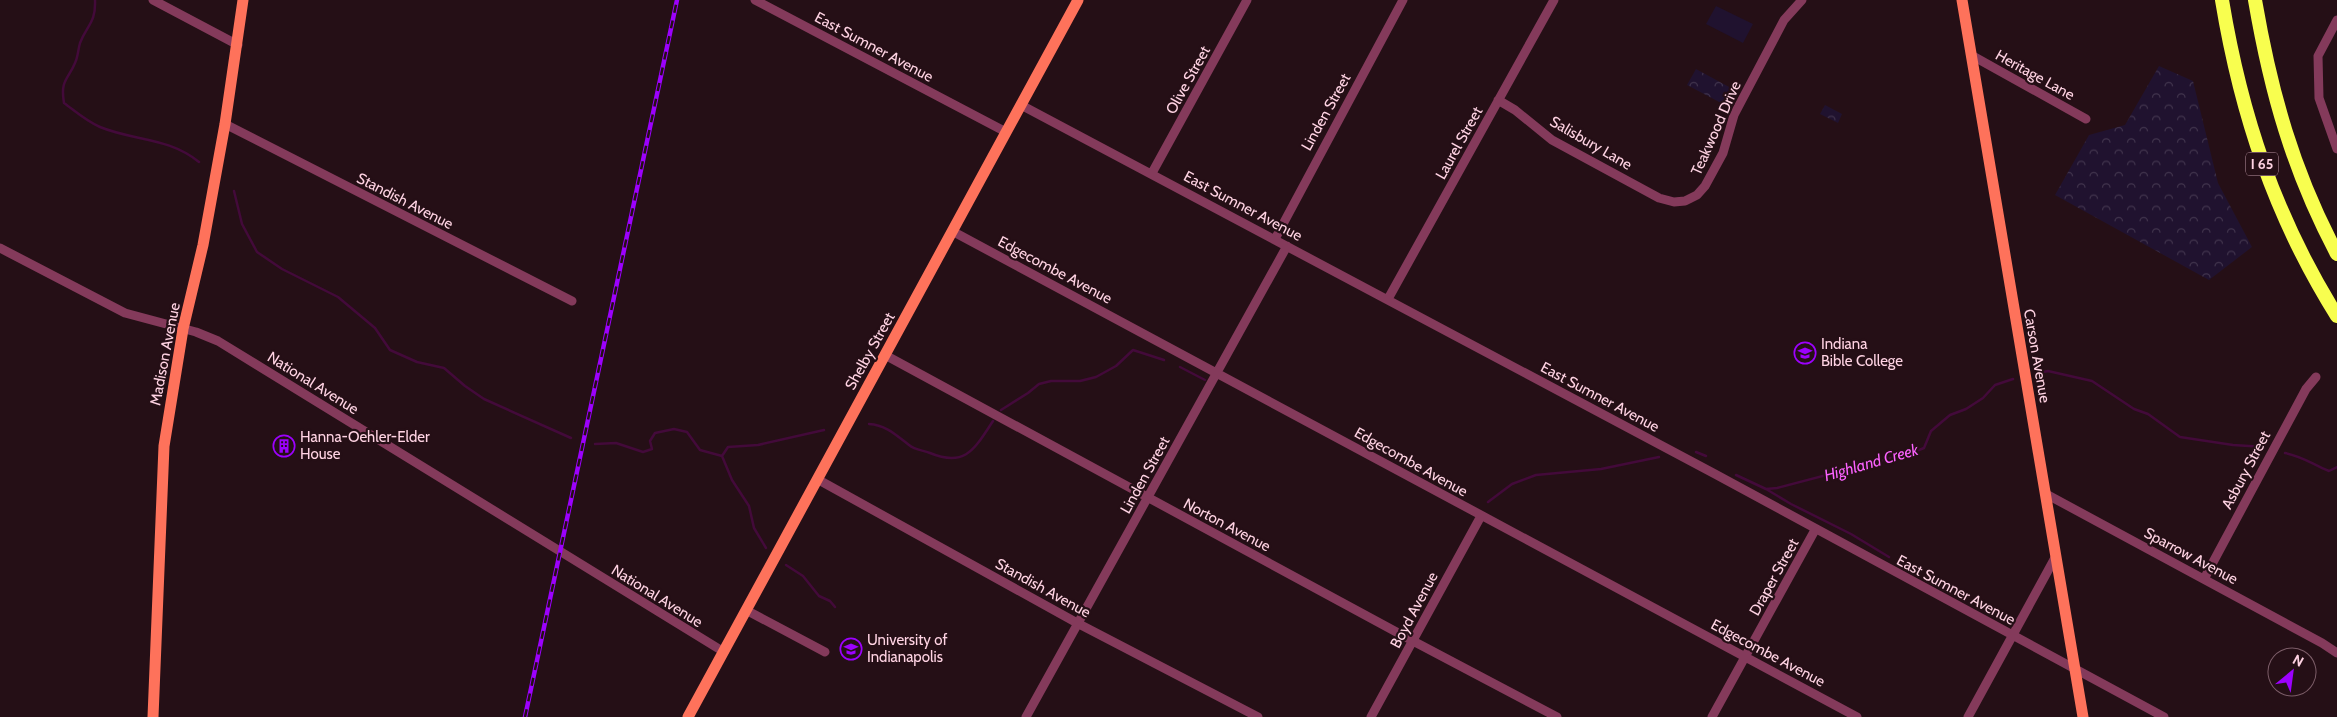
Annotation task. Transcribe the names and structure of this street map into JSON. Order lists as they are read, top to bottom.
{
  "streets": {
    "highway": ["I 65"],
    "main road": ["Shelby Street", "Madison Avenue", "Carson Avenue"],
    "street": [
      "East Sumner Avenue",
      "Heritage Lane",
      "Olive Street",
      "Linden Street",
      "Teakwood Drive",
      "Laurel Street",
      "Salisbury Lane",
      "Standish Avenue",
      "Edgecombe Avenue",
      "National Avenue",
      "Asbury Street",
      "Norton Avenue",
      "Sparrow Avenue",
      "Draper Street",
      "Boyd Avenue"
    ]
  },
  "crossings": [
    ["East Sumner Avenue", "Olive Street"],
    ["East Sumner Avenue", "Linden Street"],
    ["East Sumner Avenue", "Laurel Street"],
    ["East Sumner Avenue", "Shelby Street"],
    ["East Sumner Avenue", "Carson Avenue"],
    ["East Sumner Avenue", "Draper Street"],
    ["Heritage Lane", "Carson Avenue"],
    ["Linden Street", "Standish Avenue"],
    ["Linden Street", "Edgecombe Avenue"],
    ["Linden Street", "Norton Avenue"],
    ["Teakwood Drive", "Salisbury Lane"],
    ["Laurel Street", "Salisbury Lane"],
    ["Standish Avenue", "Shelby Street"],
    ["Standish Avenue", "Madison Avenue"],
    ["Edgecombe Avenue", "Shelby Street"],
    ["Edgecombe Avenue", "Draper Street"],
    ["Edgecombe Avenue", "Boyd Avenue"],
    ["Shelby Street", "National Avenue"],
    ["Shelby Street", "Norton Avenue"],
    ["Madison Avenue", "National Avenue"],
    ["Carson Avenue", "Sparrow Avenue"],
    ["Asbury Street", "Sparrow Avenue"],
    ["Norton Avenue", "Boyd Avenue"]
  ],
  "water": ["Highland Creek"],
  "places": {
    "school or university": ["Indiana Bible College", "University of Indianapolis"],
    "building": ["Hanna-Oehler-Elder House"]
  },
  "north": "top right"
}
